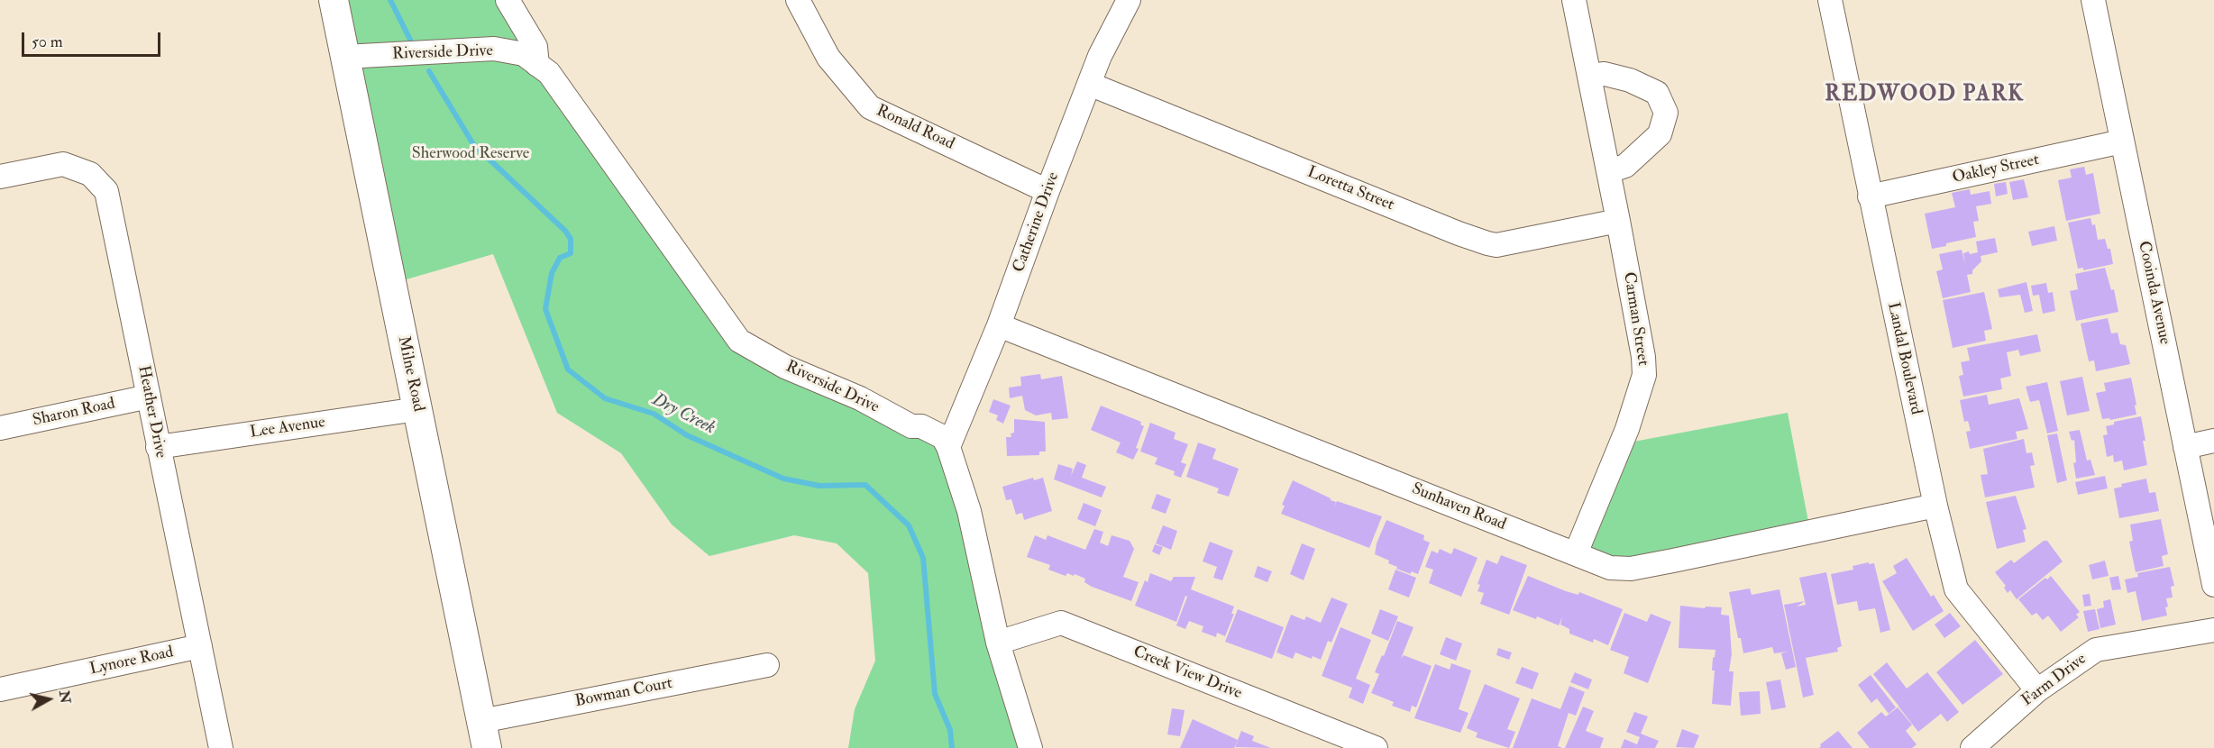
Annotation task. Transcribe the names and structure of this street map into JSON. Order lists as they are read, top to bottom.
{
  "streets": {
    "main road": ["Milne Road"],
    "street": [
      "Riverside Drive",
      "Ronald Road",
      "Oakley Street",
      "Loretta Street",
      "Catherine Drive",
      "Cooinda Avenue",
      "Carman Street",
      "Landal Boulevard",
      "Heather Drive",
      "Sharon Road",
      "Lee Avenue",
      "Sunhaven Road",
      "Lynore Road",
      "Creek View Drive",
      "Farm Drive",
      "Bowman Court"
    ]
  },
  "crossings": [
    ["Riverside Drive", "Catherine Drive"],
    ["Riverside Drive", "Milne Road"],
    ["Riverside Drive", "Creek View Drive"],
    ["Ronald Road", "Catherine Drive"],
    ["Oakley Street", "Cooinda Avenue"],
    ["Oakley Street", "Landal Boulevard"],
    ["Loretta Street", "Catherine Drive"],
    ["Loretta Street", "Carman Street"],
    ["Catherine Drive", "Sunhaven Road"],
    ["Carman Street", "Sunhaven Road"],
    ["Landal Boulevard", "Sunhaven Road"],
    ["Landal Boulevard", "Farm Drive"],
    ["Milne Road", "Lee Avenue"],
    ["Milne Road", "Bowman Court"],
    ["Heather Drive", "Sharon Road"],
    ["Heather Drive", "Lee Avenue"],
    ["Heather Drive", "Lynore Road"]
  ],
  "districts": ["REDWOOD PARK"],
  "water": ["Dry Creek"],
  "parks": ["Sherwood Reserve"],
  "scale_bar": "50 m",
  "north": "right"
}
